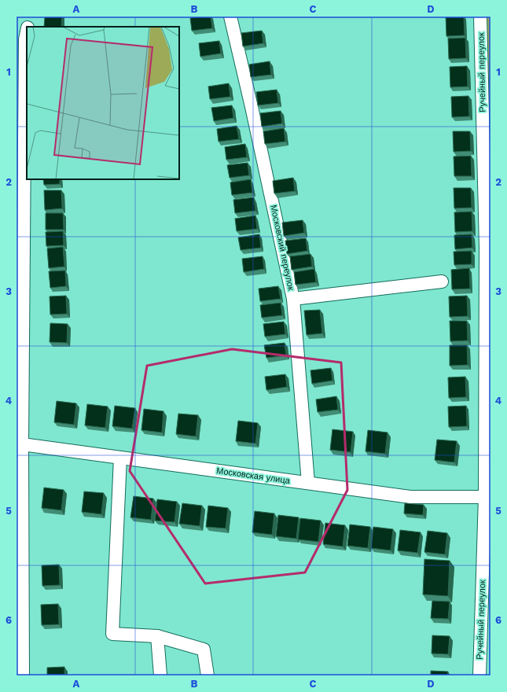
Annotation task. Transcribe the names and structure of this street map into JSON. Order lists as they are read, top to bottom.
{
  "streets": {
    "street": ["Ручейный переулок", "Московский переулок", "Московская улица"]
  },
  "crossings": [
    ["Ручейный переулок", "Московская улица"],
    ["Московский переулок", "Московская улица"]
  ],
  "grid": {
    "columns": [
      "A",
      "B",
      "C",
      "D"
    ],
    "rows": [
      "1",
      "2",
      "3",
      "4",
      "5",
      "6"
    ]
  }
}
